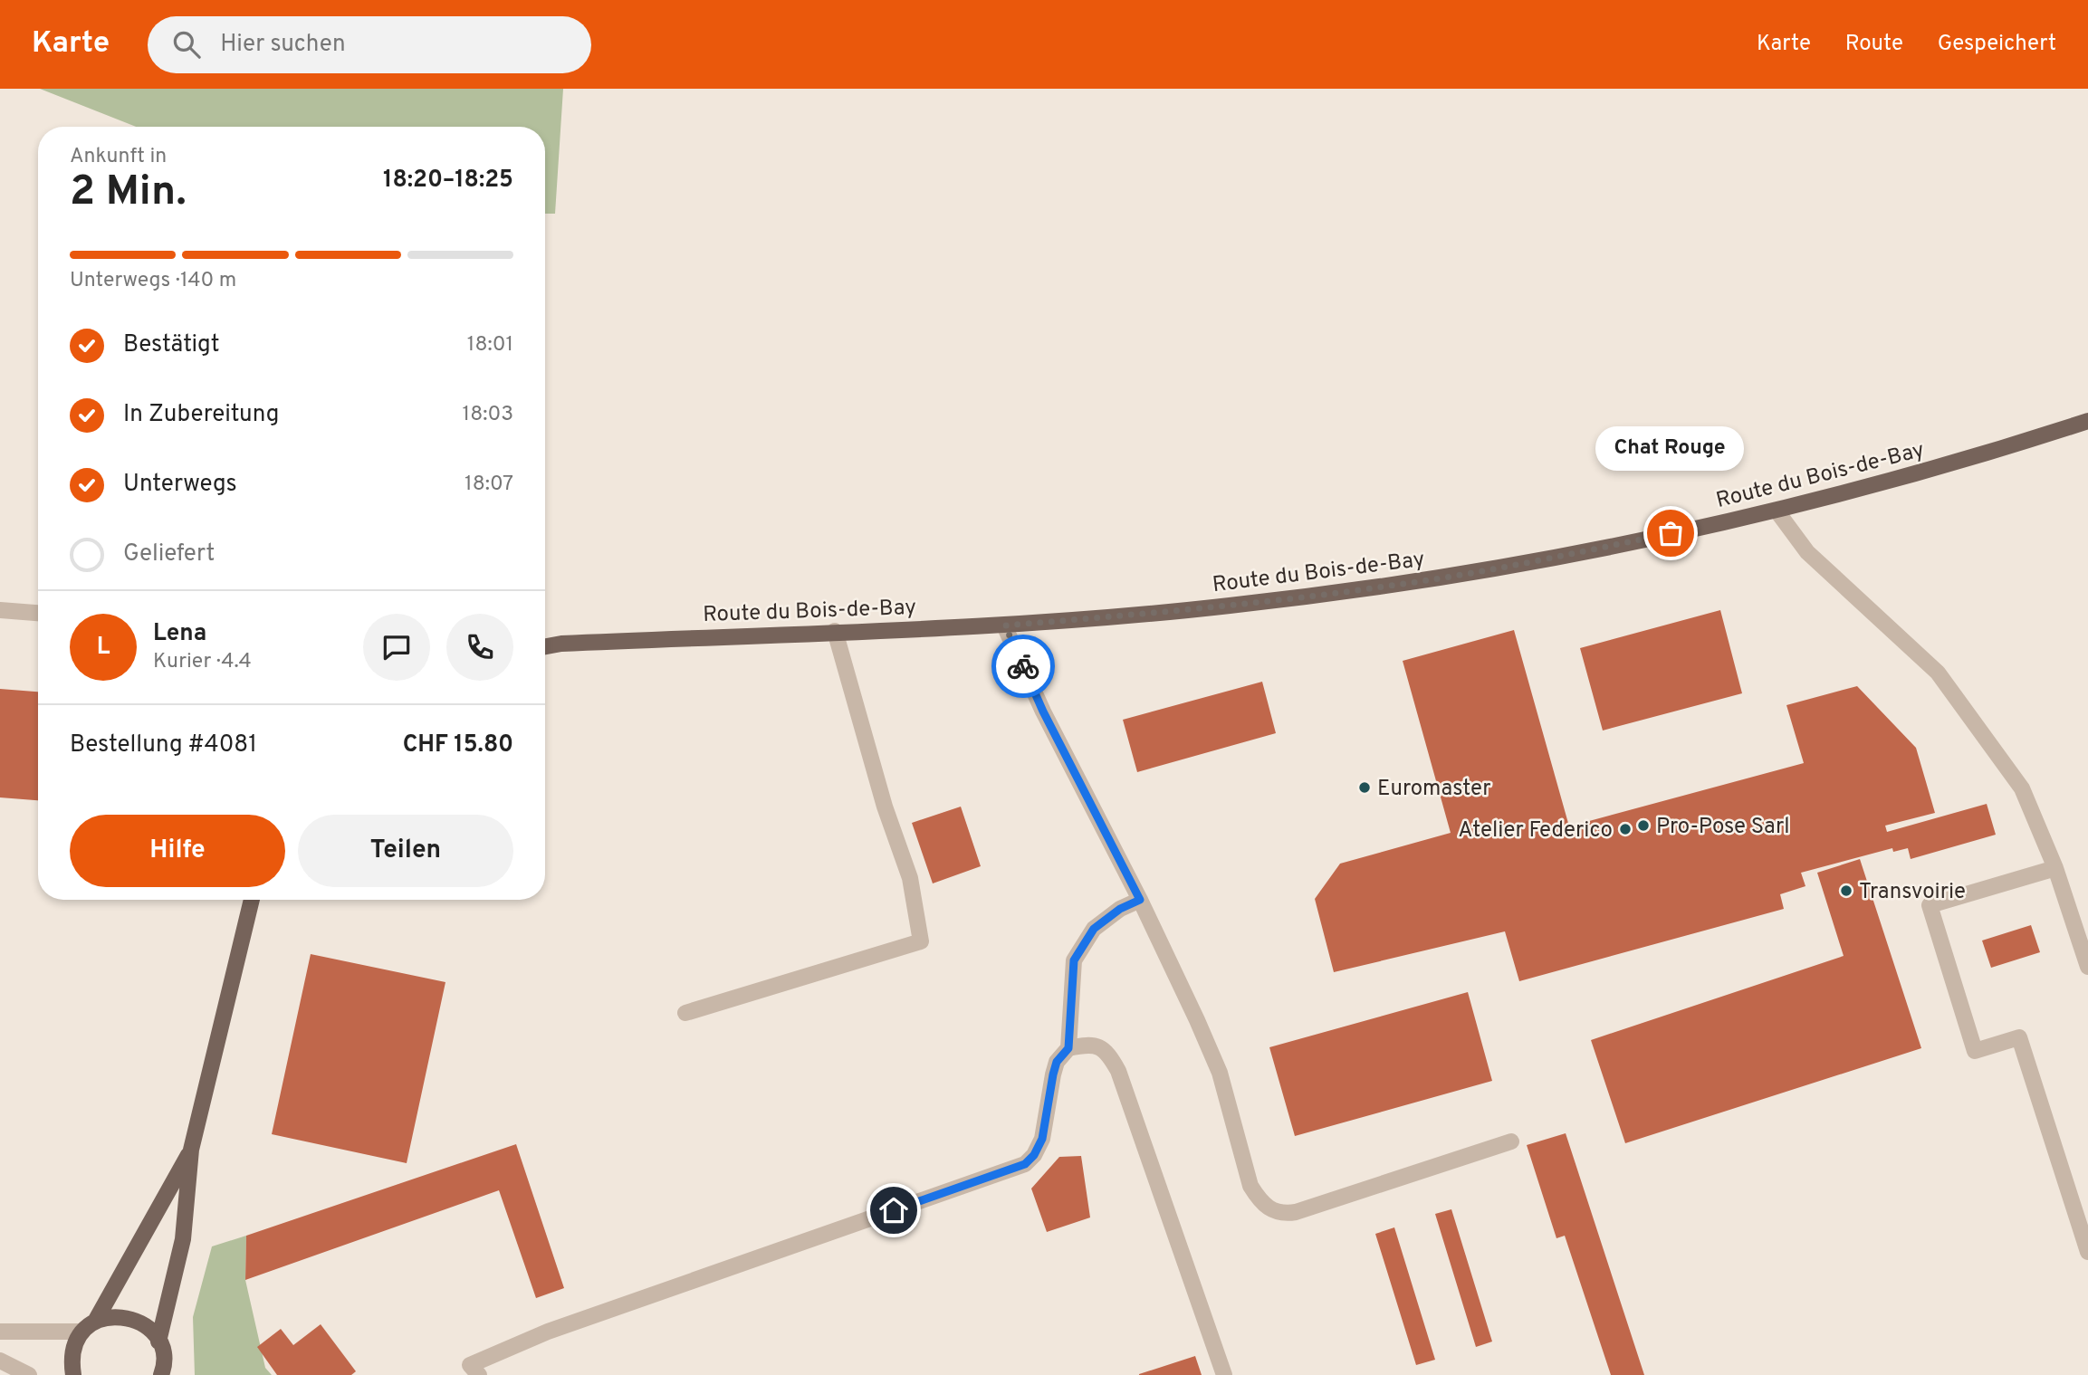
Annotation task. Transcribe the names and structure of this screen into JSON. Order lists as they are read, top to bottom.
{
  "streets": {
    "main road": ["Route du Bois-de-Bay"]
  },
  "places": [
    "Chat Rouge",
    "Euromaster",
    "Pro-Pose Sarl",
    "Atelier Federico",
    "Transvoirie"
  ],
  "page": {
    "header": "Karte",
    "search": "Hier suchen",
    "nav": ["Karte", "Route", "Gespeichert"],
    "heading": ["2 Min.", "Ankunft in", "18:20–18:25"],
    "panel": [
      "Lena",
      "Kurier · 4.4",
      "Bestellung #4081",
      "CHF 15.80"
    ],
    "bar": "Unterwegs · 140 m",
    "list": [
      ["Bestätigt", "18:01"],
      ["In Zubereitung", "18:03"],
      ["Unterwegs", "18:07"],
      "Geliefert"
    ],
    "bubble": "Chat Rouge",
    "round": "L",
    "buttons": ["Hilfe", "Teilen"]
  }
}
